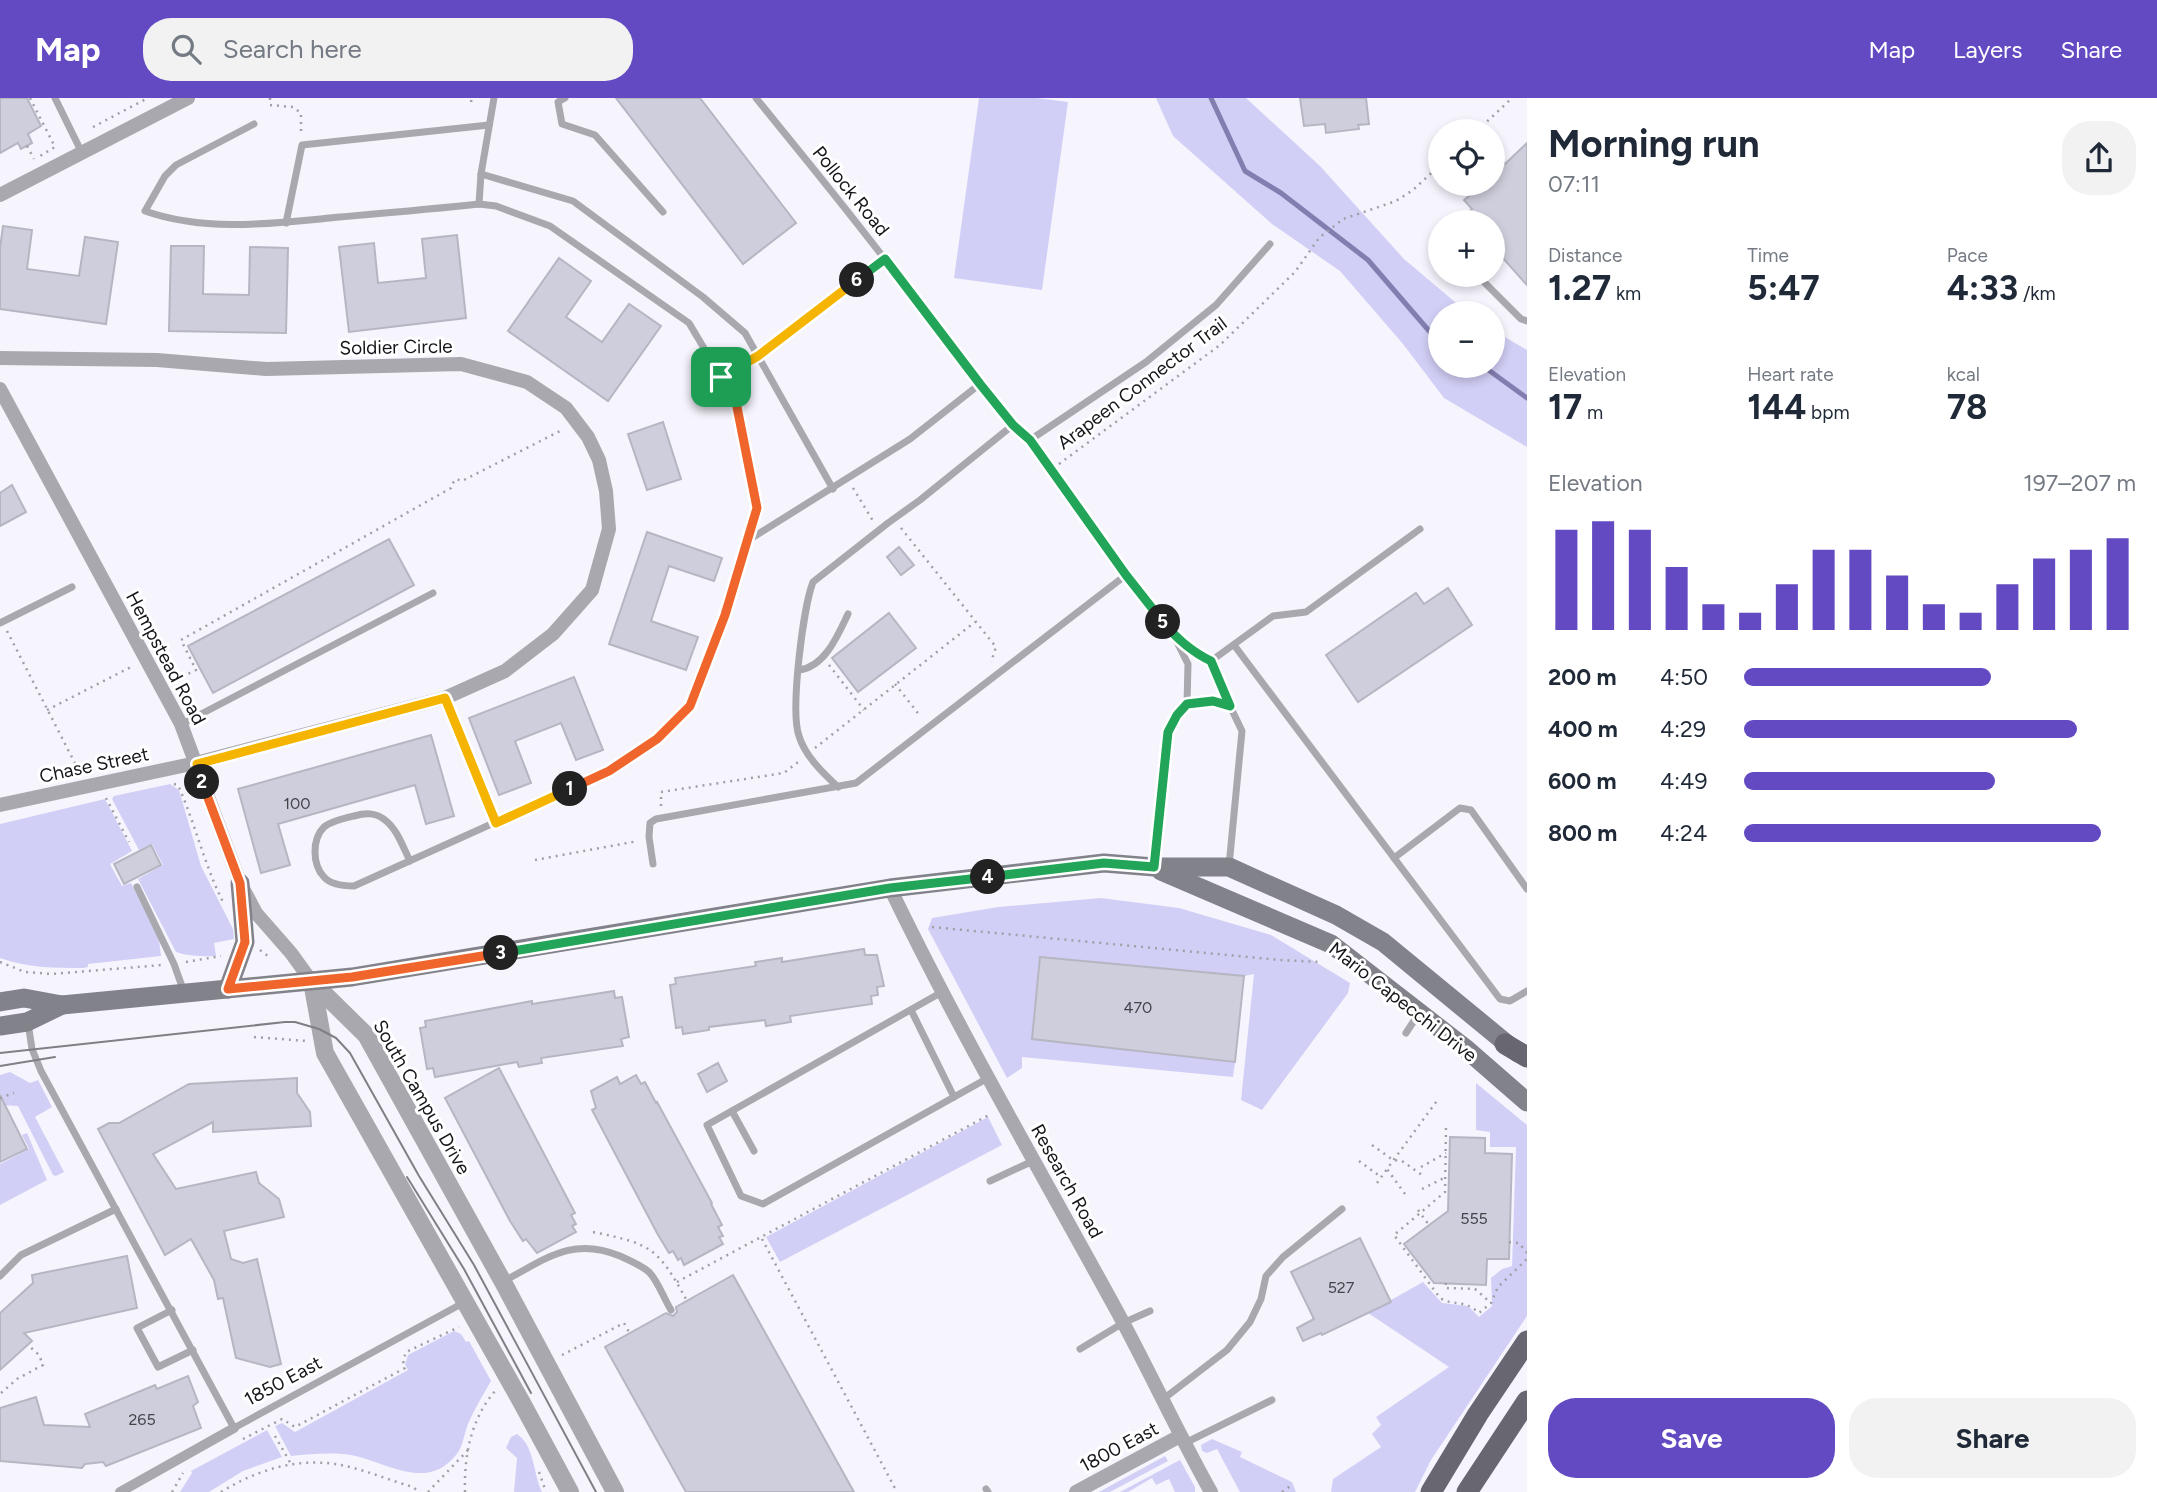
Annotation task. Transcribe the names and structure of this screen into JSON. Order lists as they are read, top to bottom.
{
  "streets": {
    "main road": ["Mario Capecchi Drive"],
    "street": [
      "Soldier Circle",
      "Hempstead Road",
      "Chase Street",
      "South Campus Drive",
      "Research Road",
      "1850 East",
      "1800 East"
    ],
    "lane": ["Pollock Road"],
    "path": ["Arapeen Connector Trail"]
  },
  "crossings": [
    ["Pollock Road", "Arapeen Connector Trail"],
    ["Soldier Circle", "Hempstead Road"],
    ["Soldier Circle", "Chase Street"],
    ["Hempstead Road", "Chase Street"],
    ["Hempstead Road", "Mario Capecchi Drive"],
    ["Hempstead Road", "South Campus Drive"],
    ["Mario Capecchi Drive", "South Campus Drive"],
    ["Mario Capecchi Drive", "Research Road"],
    ["Research Road", "1800 East"]
  ],
  "house_numbers": [
    "100",
    "470",
    "555",
    "527",
    "265"
  ],
  "page": {
    "header": "Map",
    "search": "Search here",
    "nav": ["Map", "Layers", "Share"],
    "heading": ["Morning run", "07:11"],
    "map_buttons": ["+", "−"],
    "stats": [
      ["Distance", "1.27 km"],
      ["Time", "5:47"],
      ["Pace", "4:33 /km"],
      ["Elevation", "17 m"],
      ["Heart rate", "144 bpm"],
      ["kcal", "78"]
    ],
    "pins": [
      "6",
      "5",
      "2",
      "1",
      "4",
      "3"
    ],
    "chart": ["Elevation", "197–207 m"],
    "list": [
      {
        "name": "200 m",
        "note": "4:50"
      },
      {
        "name": "400 m",
        "note": "4:29"
      },
      {
        "name": "600 m",
        "note": "4:49"
      },
      {
        "name": "800 m",
        "note": "4:24"
      }
    ],
    "buttons": ["Save", "Share"]
  }
}
